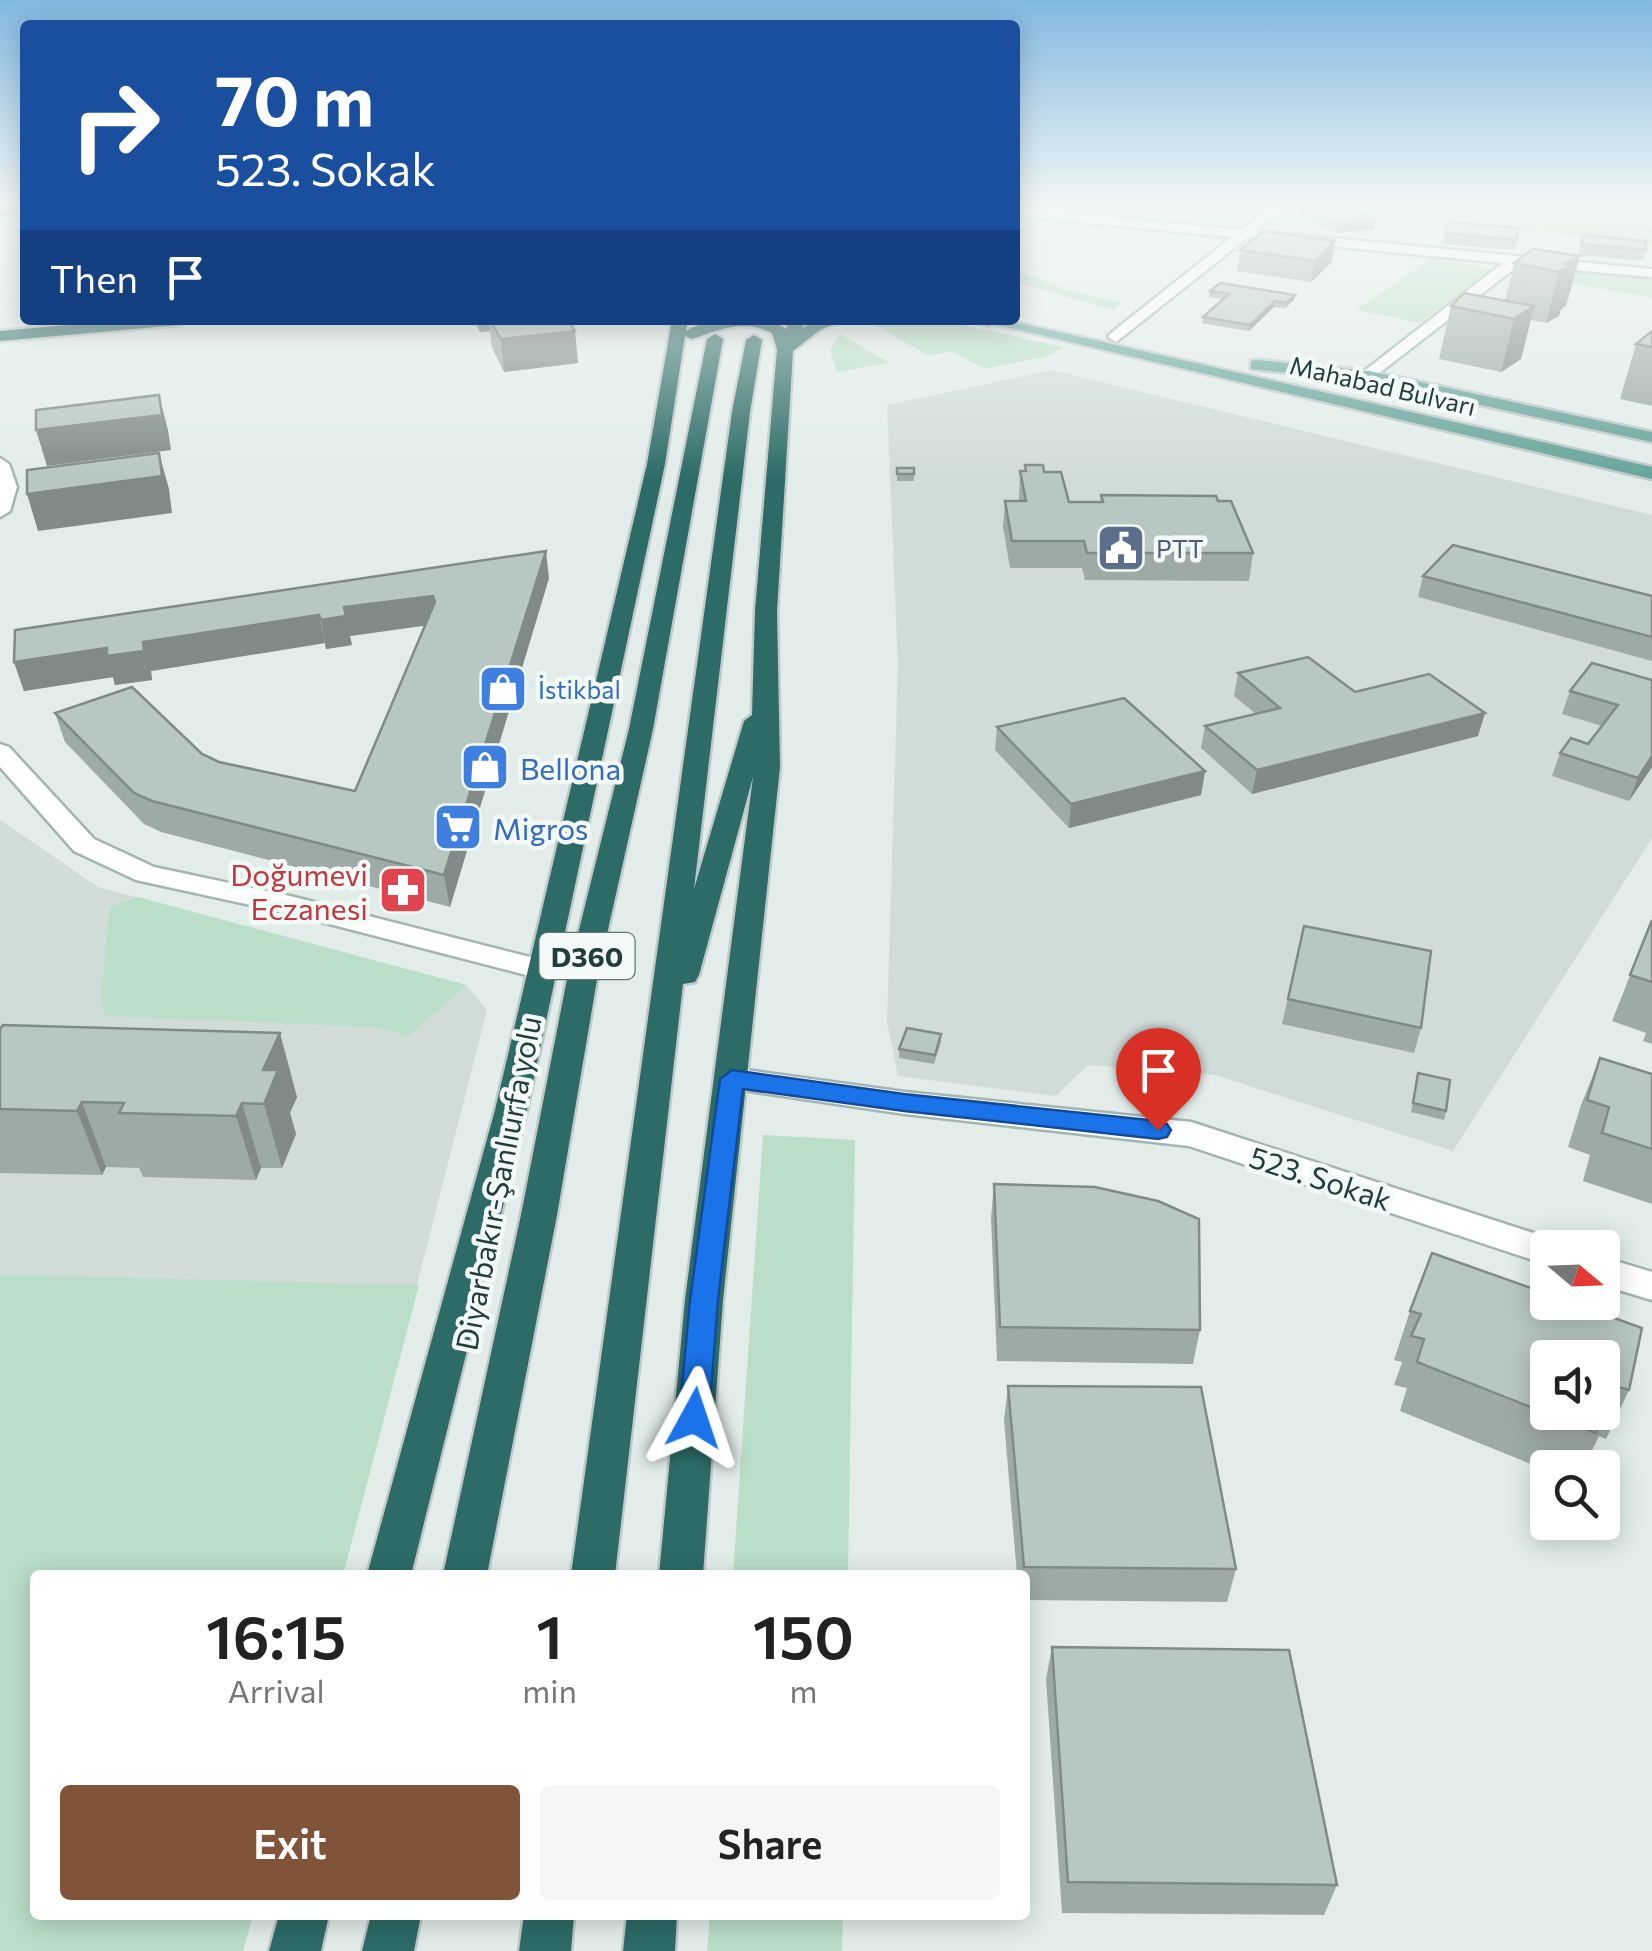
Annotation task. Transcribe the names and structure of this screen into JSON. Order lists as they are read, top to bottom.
{
  "streets": {
    "highway": ["D360", "Diyarbakır-Şanlıurfa yolu"],
    "main road": ["Mahabad Bulvarı"],
    "street": ["523. Sokak"]
  },
  "places": {
    "public building": ["PTT"],
    "shop": ["İstikbal", "Bellona"],
    "supermarket": ["Migros"],
    "pharmacy": ["Doğumevi Eczanesi"]
  },
  "north": "right",
  "page": {
    "turn": ["70 m", "523. Sokak"],
    "then": "Then",
    "eta": [
      "16:15",
      "Arrival",
      "1",
      "min",
      "150",
      "m"
    ],
    "buttons": ["Exit", "Share"]
  }
}
